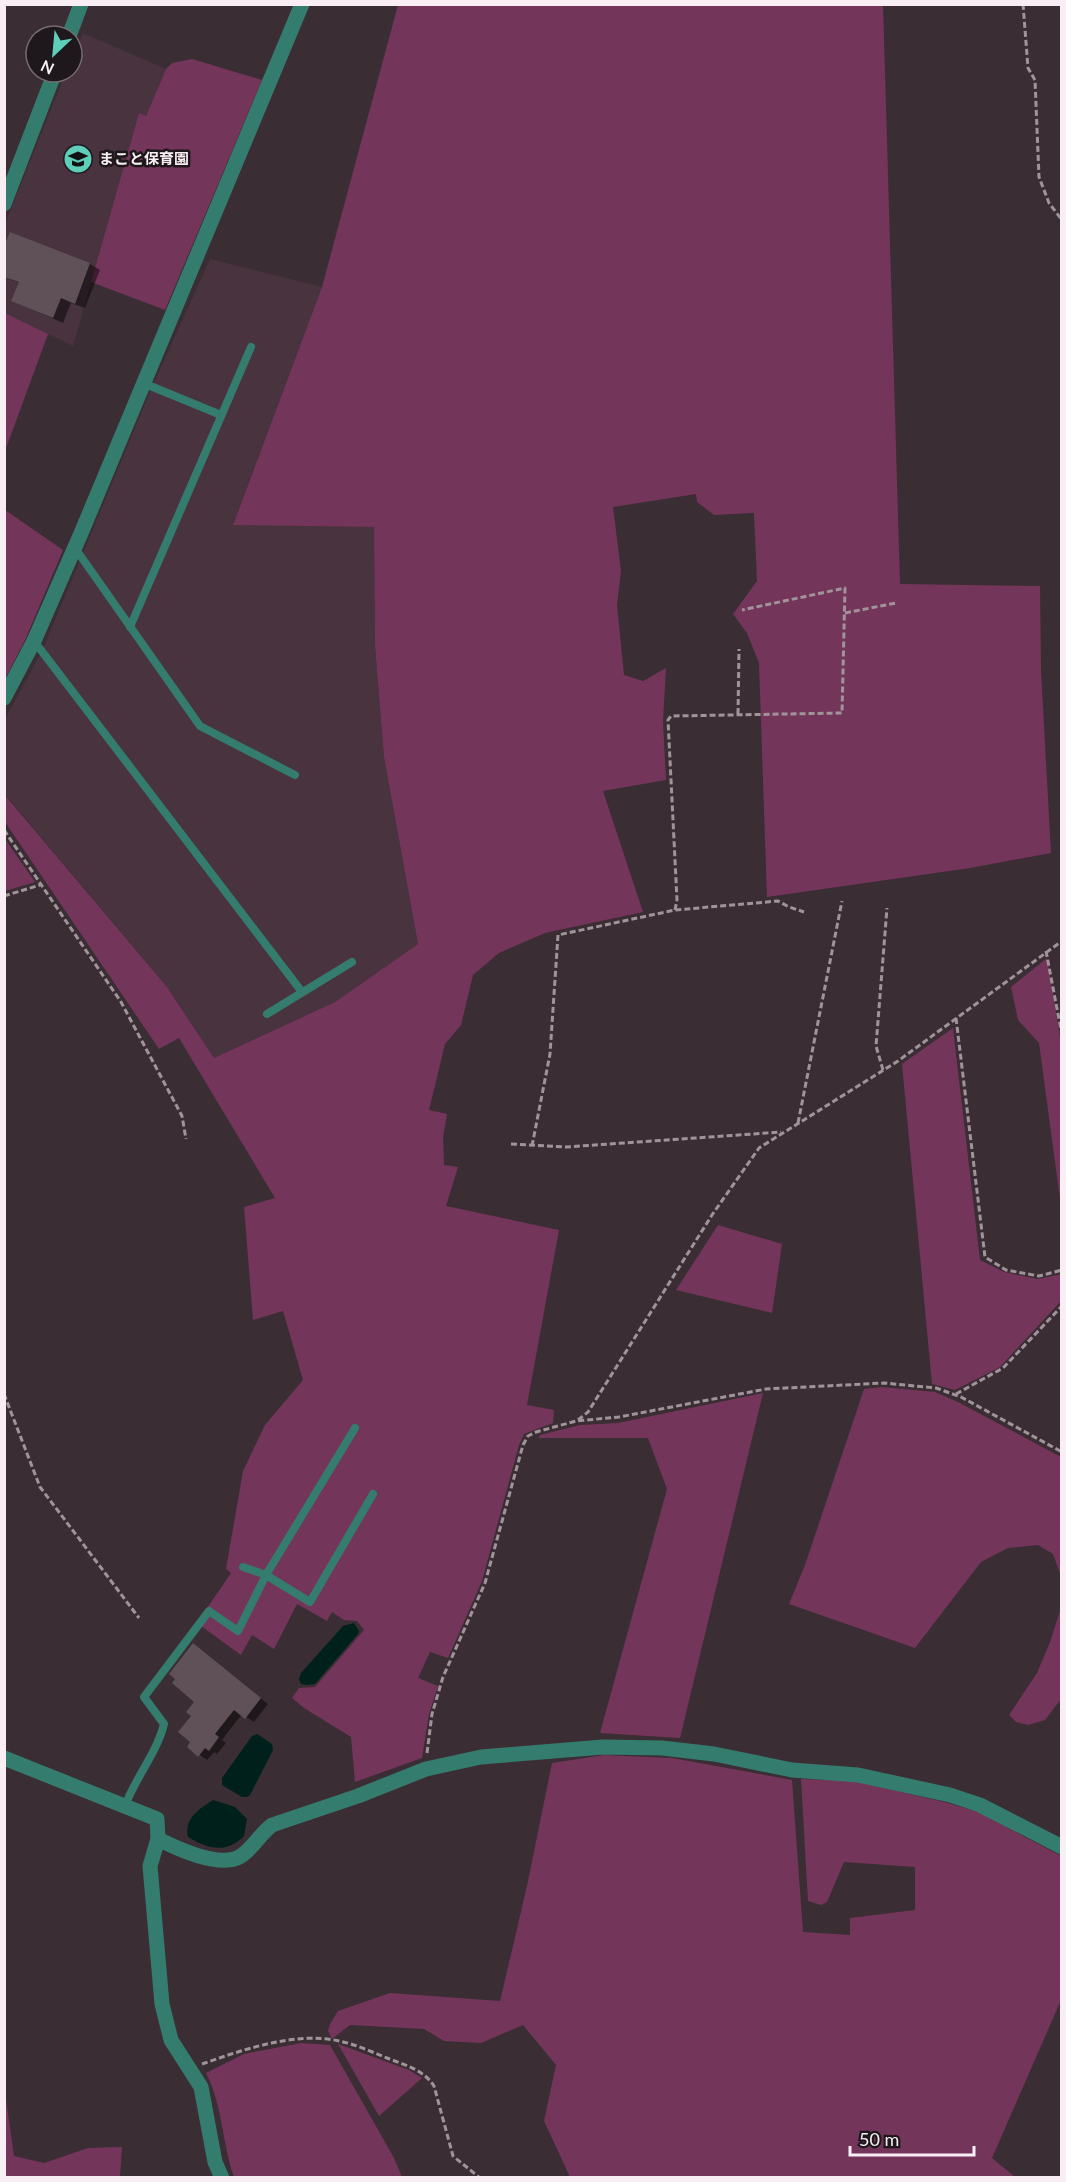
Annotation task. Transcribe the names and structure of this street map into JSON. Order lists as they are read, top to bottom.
{
  "places": {
    "school or university": ["まこと保育園"]
  },
  "scale_bar": "50 m",
  "north": "bottom left"
}
